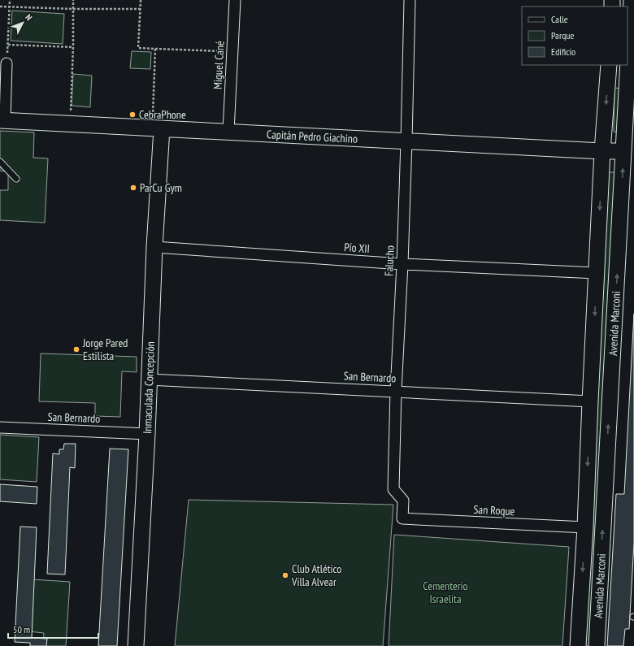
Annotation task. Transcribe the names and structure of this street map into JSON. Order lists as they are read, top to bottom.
{
  "streets": {
    "main road": ["Capitán Pedro Giachino", "Avenida Marconi", "Inmaculada Concepción"],
    "street": [
      "Miguel Cané",
      "Pío XII",
      "Falucho",
      "San Bernardo",
      "San Roque"
    ]
  },
  "crossings": [
    ["Miguel Cané", "Capitán Pedro Giachino"],
    ["Capitán Pedro Giachino", "Falucho"],
    ["Capitán Pedro Giachino", "Avenida Marconi"],
    ["Capitán Pedro Giachino", "Inmaculada Concepción"],
    ["Pío XII", "Falucho"],
    ["Pío XII", "Avenida Marconi"],
    ["Pío XII", "Inmaculada Concepción"],
    ["Falucho", "San Bernardo"],
    ["Falucho", "San Roque"],
    ["Avenida Marconi", "San Bernardo"],
    ["Avenida Marconi", "San Roque"],
    ["San Bernardo", "Inmaculada Concepción"]
  ],
  "parks": ["Cementerio Israelita"],
  "places": [
    "CebraPhone",
    "ParCu Gym",
    "Jorge Pared Estilista",
    "Club Atlético Villa Alvear"
  ],
  "legend": ["Calle", "Parque", "Edificio"],
  "scale_bar": "50 m",
  "north": "top right"
}
